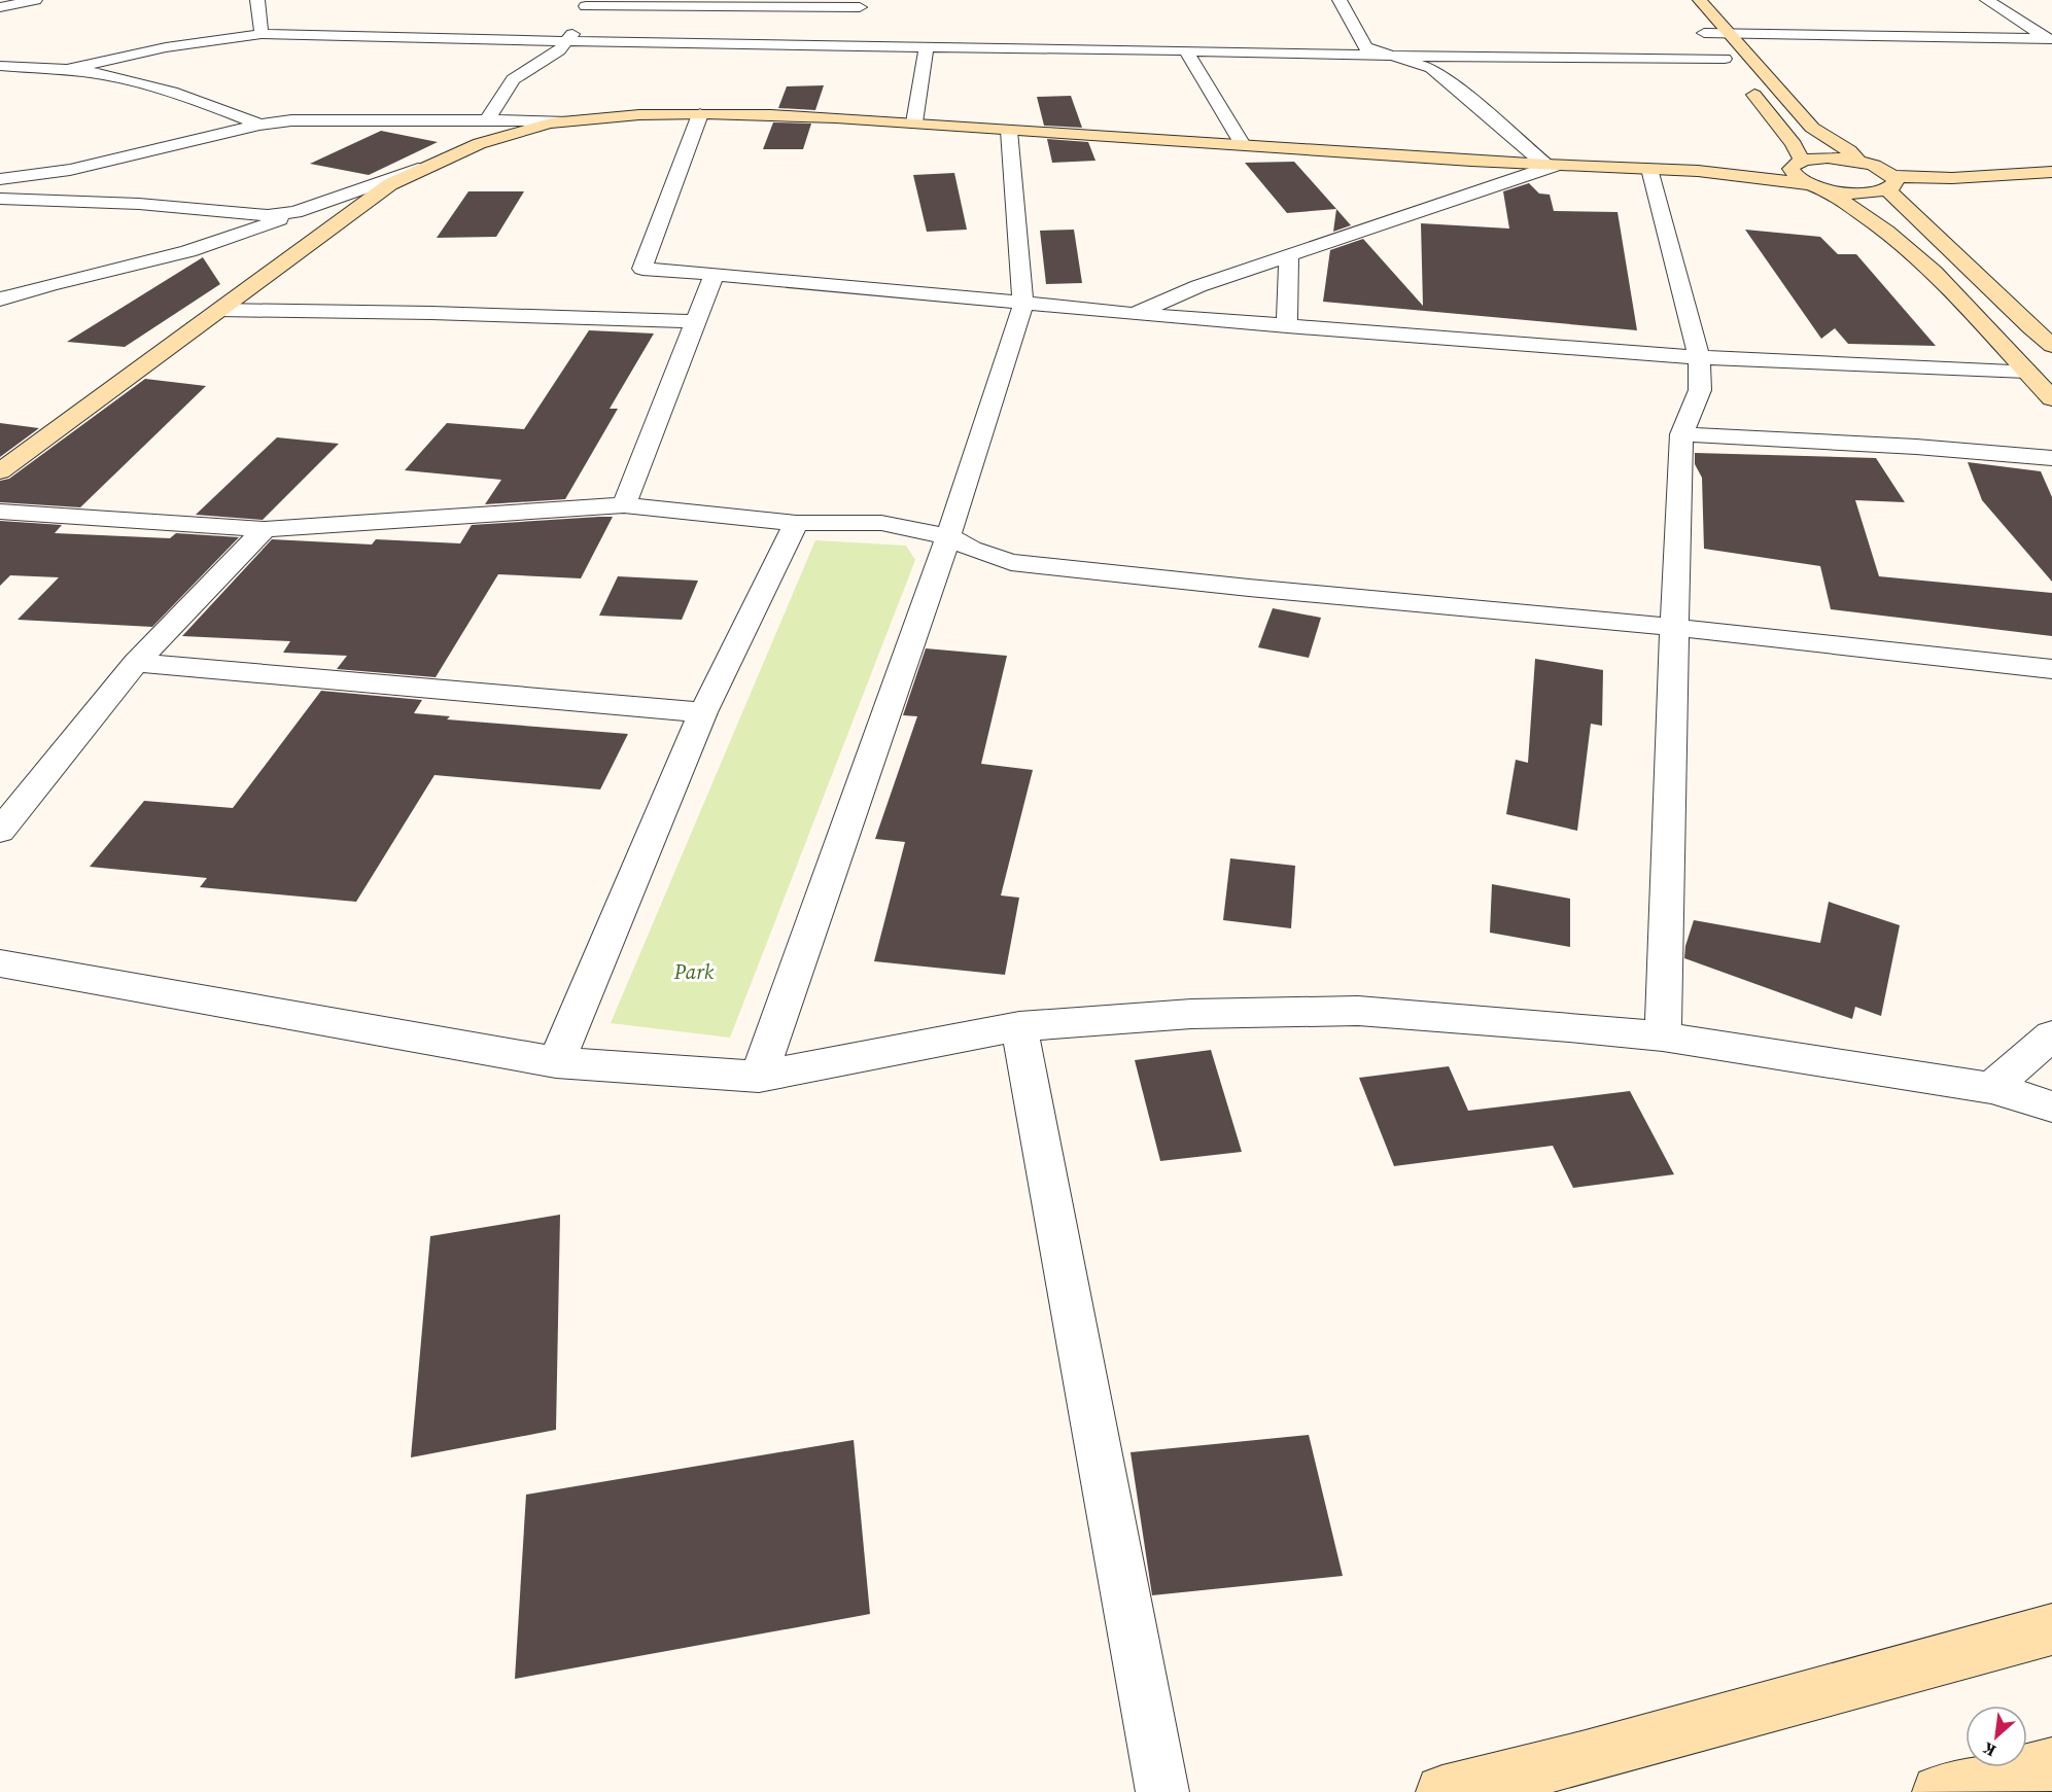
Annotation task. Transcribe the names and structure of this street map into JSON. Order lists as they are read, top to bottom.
{
  "parks": ["Park"],
  "north": "bottom left"
}
